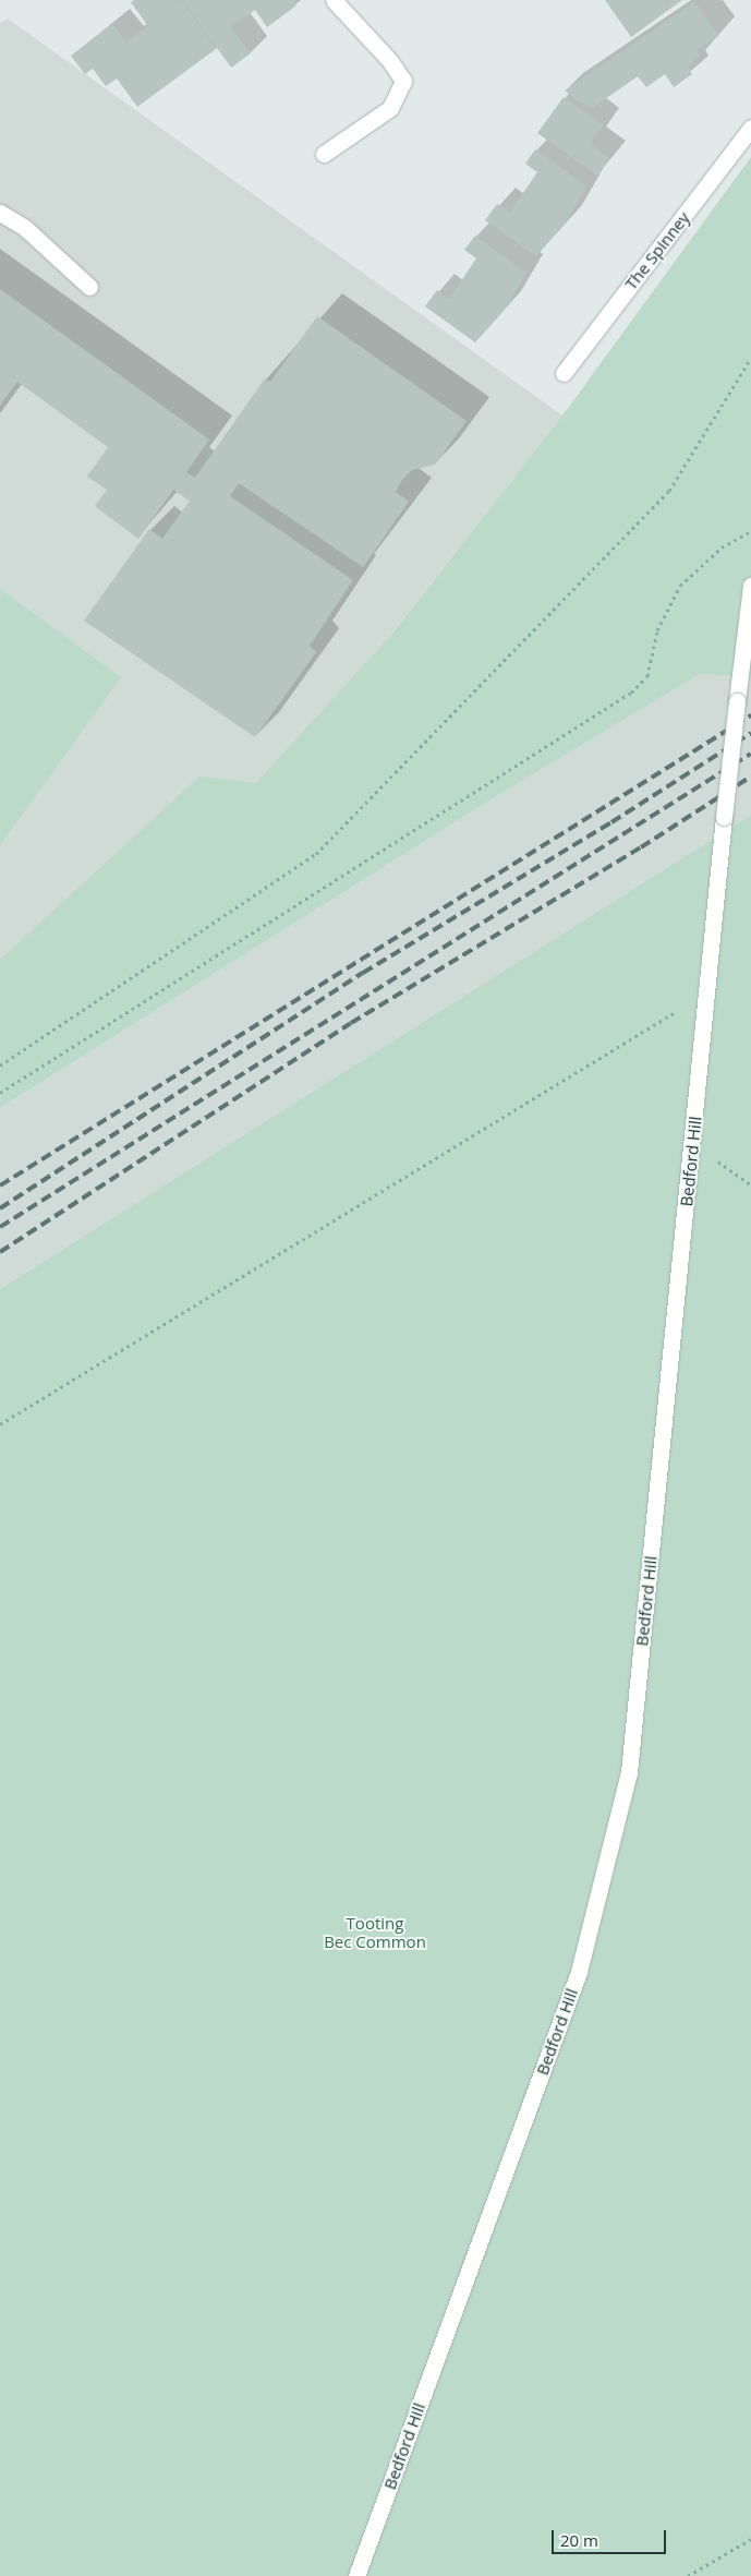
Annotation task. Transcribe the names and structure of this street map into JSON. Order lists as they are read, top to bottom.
{
  "streets": {
    "main road": ["The Spinney", "Bedford Hill"]
  },
  "parks": ["Tooting Bec Common"],
  "scale_bar": "20 m"
}
